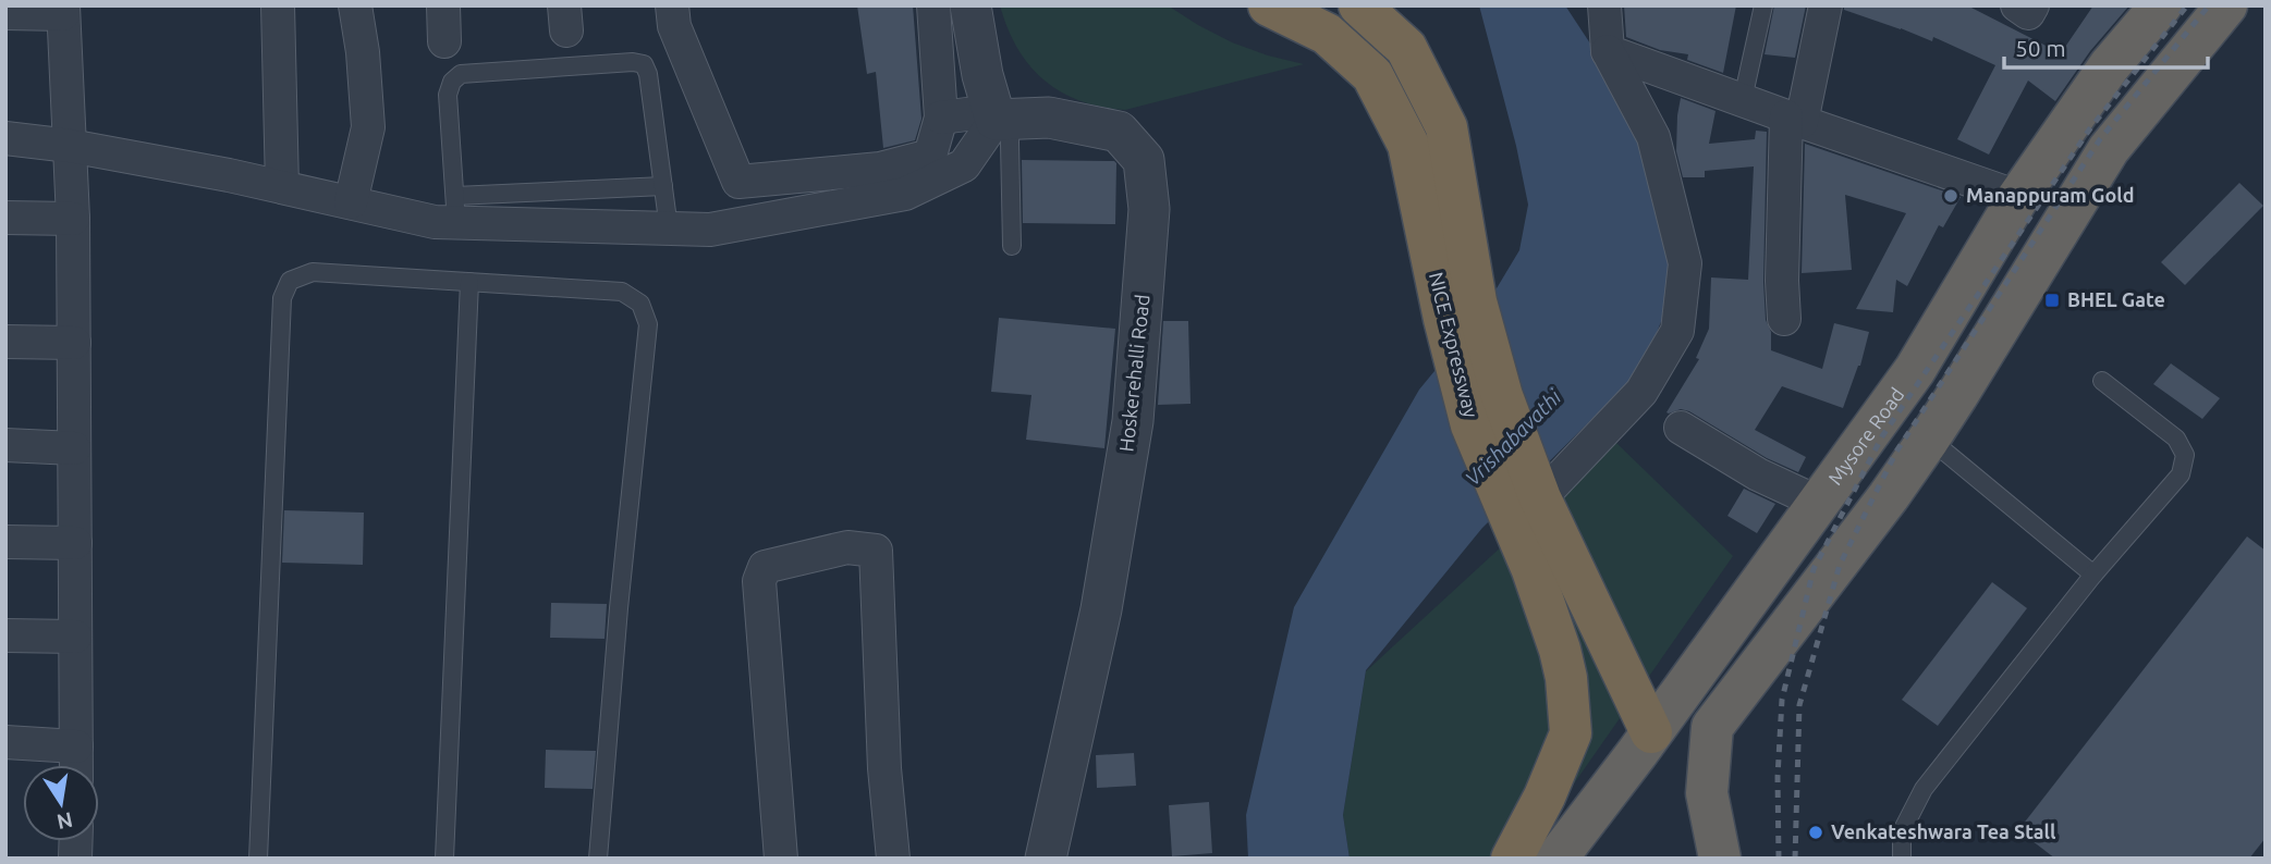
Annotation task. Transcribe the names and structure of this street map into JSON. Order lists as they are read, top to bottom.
{
  "streets": {
    "highway": ["NICE Expressway", "Mysore Road"],
    "street": ["Hoskerehalli Road"]
  },
  "crossings": [
    ["NICE Expressway", "Mysore Road"]
  ],
  "water": ["Vrishabavathi"],
  "places": {
    "other": ["Manappuram Gold", "Venkateshwara Tea Stall"],
    "transit": ["BHEL Gate"]
  },
  "scale_bar": "50 m",
  "north": "bottom"
}
